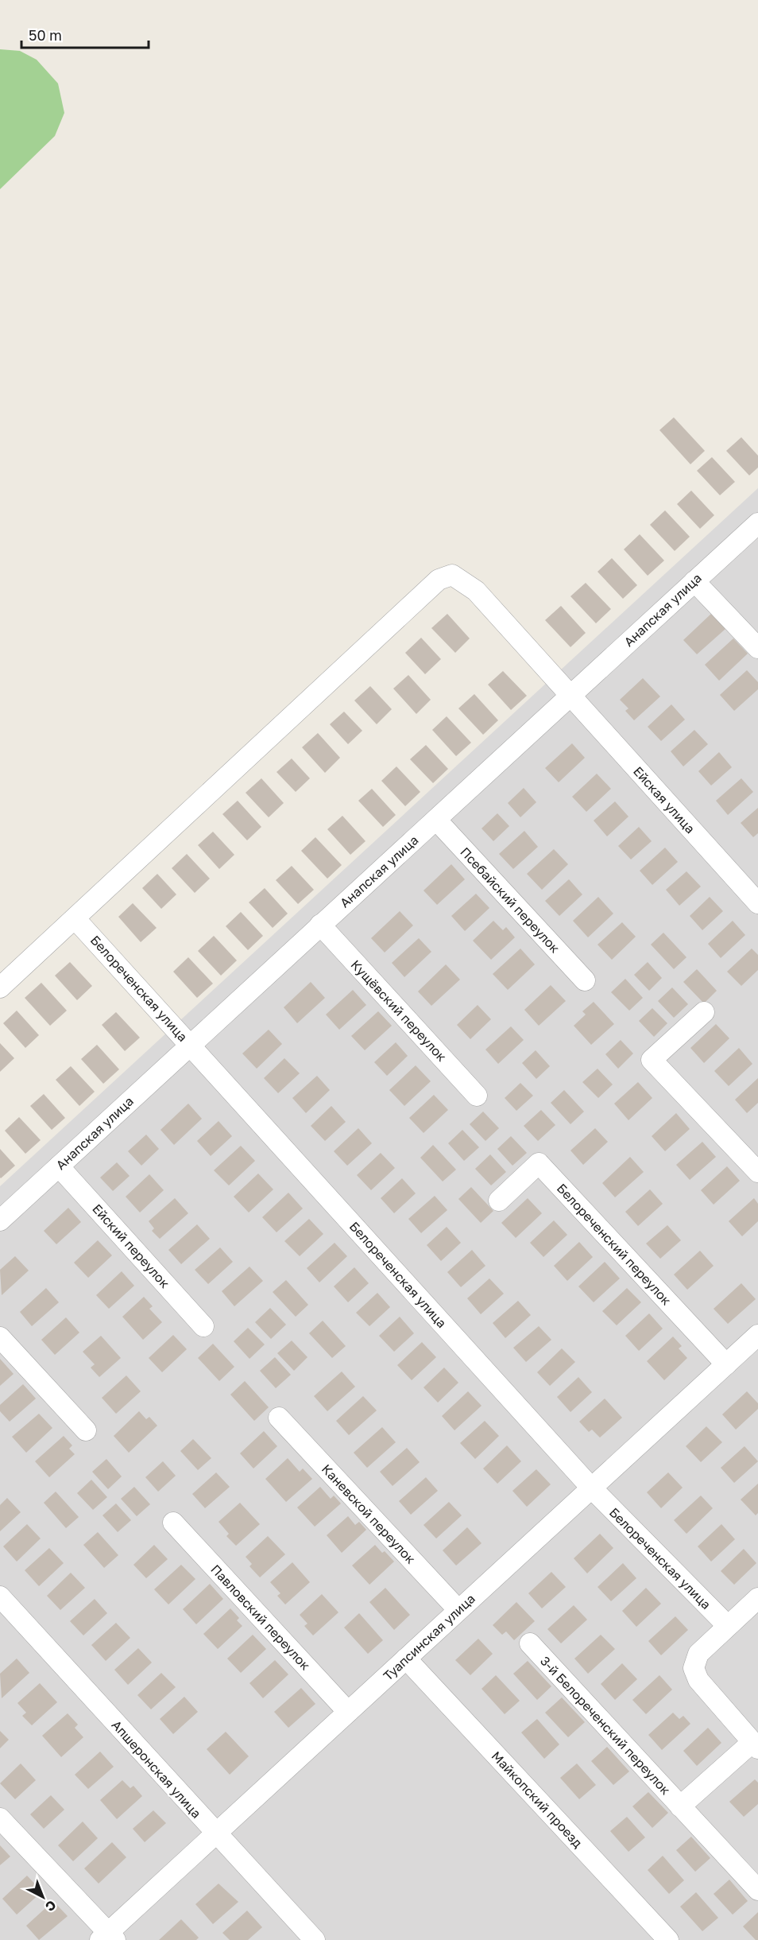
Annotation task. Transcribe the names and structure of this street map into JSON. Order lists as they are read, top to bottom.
{
  "streets": {
    "street": [
      "Анапская улица",
      "Ейская улица",
      "Псебайский переулок",
      "Белореченская улица",
      "Кущёвский переулок",
      "Белореченский переулок",
      "Ейский переулок",
      "Каневской переулок",
      "Павловский переулок",
      "Туапсинская улица",
      "3-й Белореченский переулок",
      "Апшеронская улица",
      "Майкопский проезд"
    ]
  },
  "crossings": [
    ["Анапская улица", "Ейская улица"],
    ["Анапская улица", "Псебайский переулок"],
    ["Анапская улица", "Белореченская улица"],
    ["Анапская улица", "Кущёвский переулок"],
    ["Анапская улица", "Ейский переулок"],
    ["Ейская улица", "Белореченская улица"],
    ["Белореченская улица", "Туапсинская улица"],
    ["Белореченский переулок", "Туапсинская улица"],
    ["Каневской переулок", "Туапсинская улица"],
    ["Павловский переулок", "Туапсинская улица"],
    ["Туапсинская улица", "Апшеронская улица"],
    ["Туапсинская улица", "Майкопский проезд"]
  ],
  "scale_bar": "50 m",
  "north": "bottom right"
}
